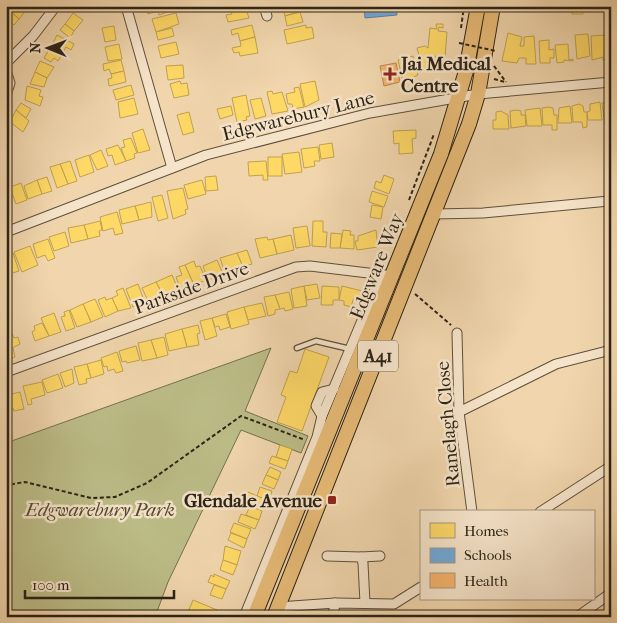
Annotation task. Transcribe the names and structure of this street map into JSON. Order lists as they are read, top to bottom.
{
  "streets": {
    "highway": ["Edgware Way", "A41"],
    "street": ["Edgwarebury Lane", "Parkside Drive", "Ranelagh Close"]
  },
  "crossings": [
    ["Edgwarebury Lane", "Edgware Way"],
    ["Edgware Way", "Parkside Drive"]
  ],
  "parks": ["Edgwarebury Park"],
  "places": {
    "health": ["Jai Medical Centre"],
    "transit": ["Glendale Avenue"]
  },
  "legend": ["Homes", "Schools", "Health"],
  "scale_bar": "100 m",
  "north": "left"
}
